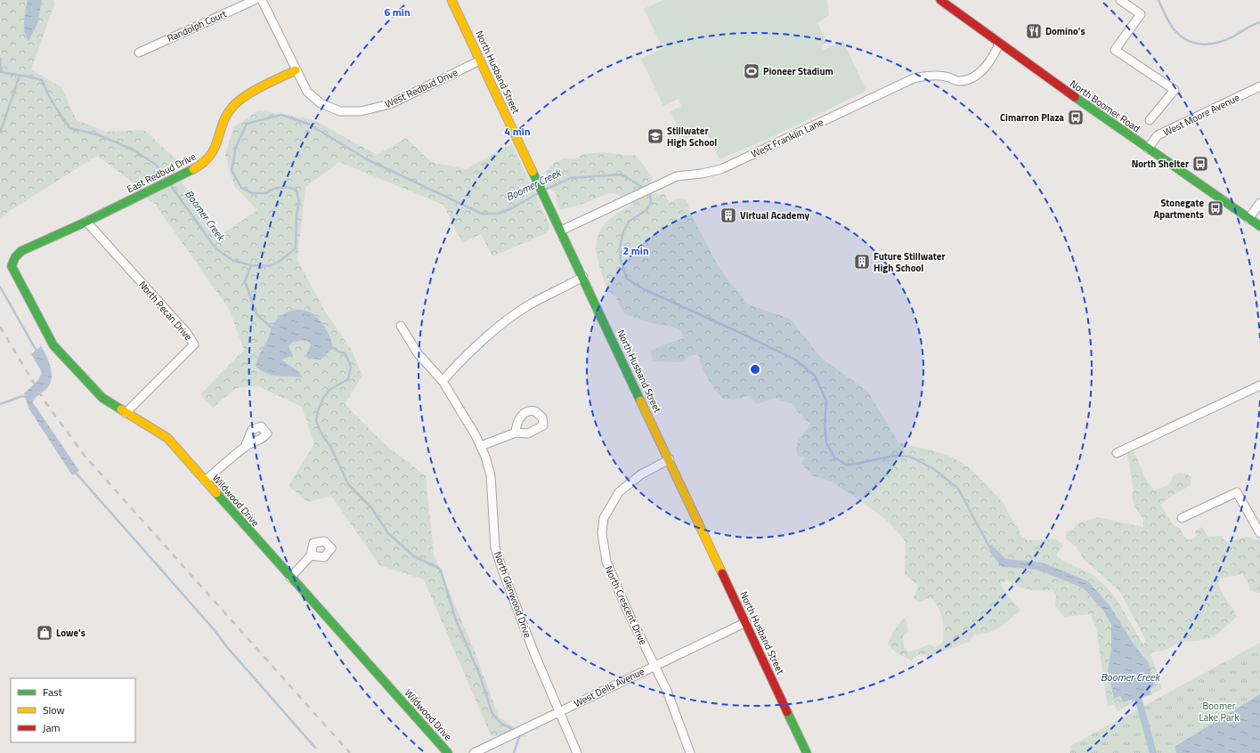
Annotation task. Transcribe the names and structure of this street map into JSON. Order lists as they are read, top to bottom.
{
  "streets": {
    "street": [
      "Randolph Court",
      "North Husband Street",
      "West Redbud Drive",
      "North Boomer Road",
      "West Moore Avenue",
      "West Franklin Lane",
      "East Redbud Drive",
      "North Pecan Drive",
      "Wildwood Drive",
      "North Glenwood Drive",
      "North Crescent Drive",
      "West Dells Avenue"
    ]
  },
  "crossings": [
    ["North Husband Street", "West Redbud Drive"],
    ["North Husband Street", "West Franklin Lane"],
    ["North Husband Street", "North Crescent Drive"],
    ["North Husband Street", "West Dells Avenue"],
    ["West Redbud Drive", "East Redbud Drive"],
    ["North Boomer Road", "West Moore Avenue"],
    ["North Boomer Road", "West Franklin Lane"],
    ["East Redbud Drive", "North Pecan Drive"],
    ["East Redbud Drive", "Wildwood Drive"],
    ["North Pecan Drive", "Wildwood Drive"],
    ["North Glenwood Drive", "West Dells Avenue"],
    ["North Crescent Drive", "West Dells Avenue"]
  ],
  "water": ["Boomer Creek"],
  "parks": ["Boomer Lake Park"],
  "places": {
    "restaurant": ["Domino's"],
    "sports": ["Pioneer Stadium"],
    "bus stop": ["Cimarron Plaza", "North Shelter", "Stonegate Apartments"],
    "school or university": ["Stillwater High School"],
    "building": ["Virtual Academy", "Future Stillwater High School"],
    "shop": ["Lowe's"]
  },
  "legend": ["Fast", "Slow", "Jam"],
  "rings": ["6 min", "4 min", "2 min"]
}
